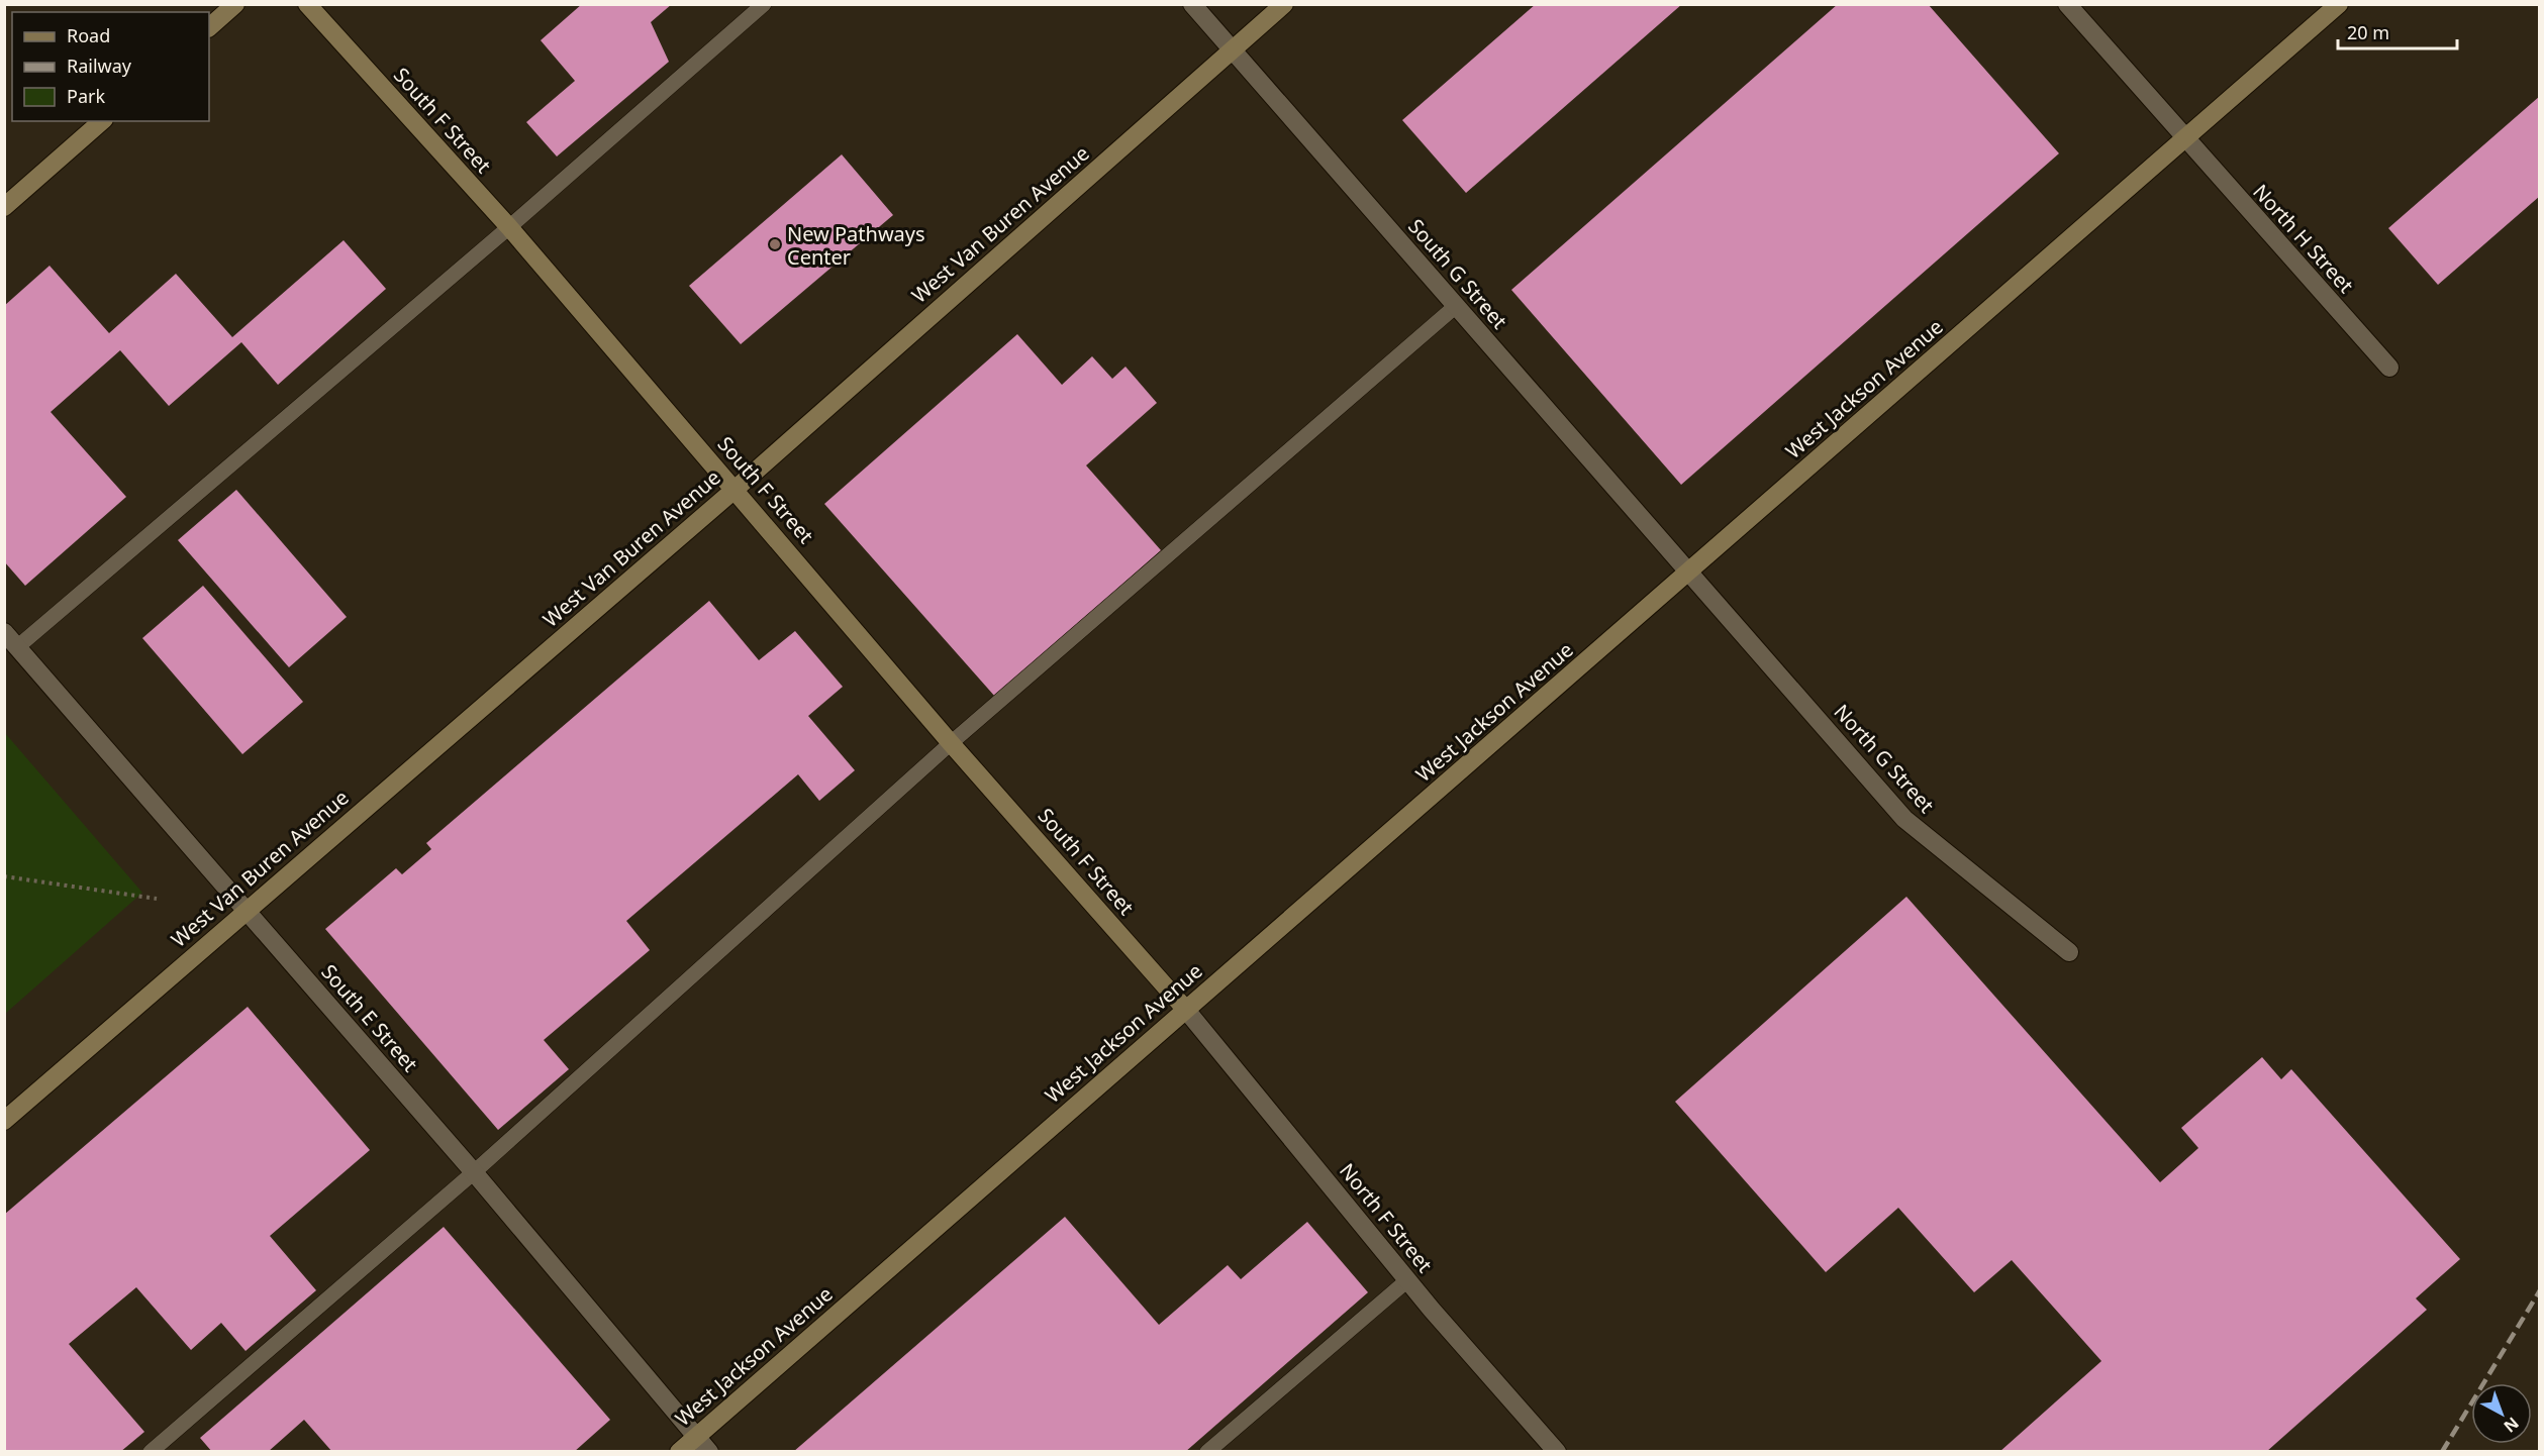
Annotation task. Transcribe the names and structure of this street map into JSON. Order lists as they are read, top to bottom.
{
  "streets": {
    "street": [
      "South F Street",
      "West Van Buren Avenue",
      "North H Street",
      "South G Street",
      "West Jackson Avenue",
      "North G Street",
      "South E Street",
      "North F Street"
    ]
  },
  "crossings": [
    ["South F Street", "West Van Buren Avenue"],
    ["South F Street", "West Jackson Avenue"],
    ["South F Street", "North F Street"],
    ["West Van Buren Avenue", "South G Street"],
    ["West Van Buren Avenue", "South E Street"],
    ["North H Street", "West Jackson Avenue"],
    ["South G Street", "West Jackson Avenue"],
    ["South G Street", "North G Street"],
    ["West Jackson Avenue", "North G Street"],
    ["West Jackson Avenue", "South E Street"],
    ["West Jackson Avenue", "North F Street"]
  ],
  "places": ["New Pathways Center"],
  "legend": ["Road", "Railway", "Park"],
  "scale_bar": "20 m",
  "north": "bottom right"
}
